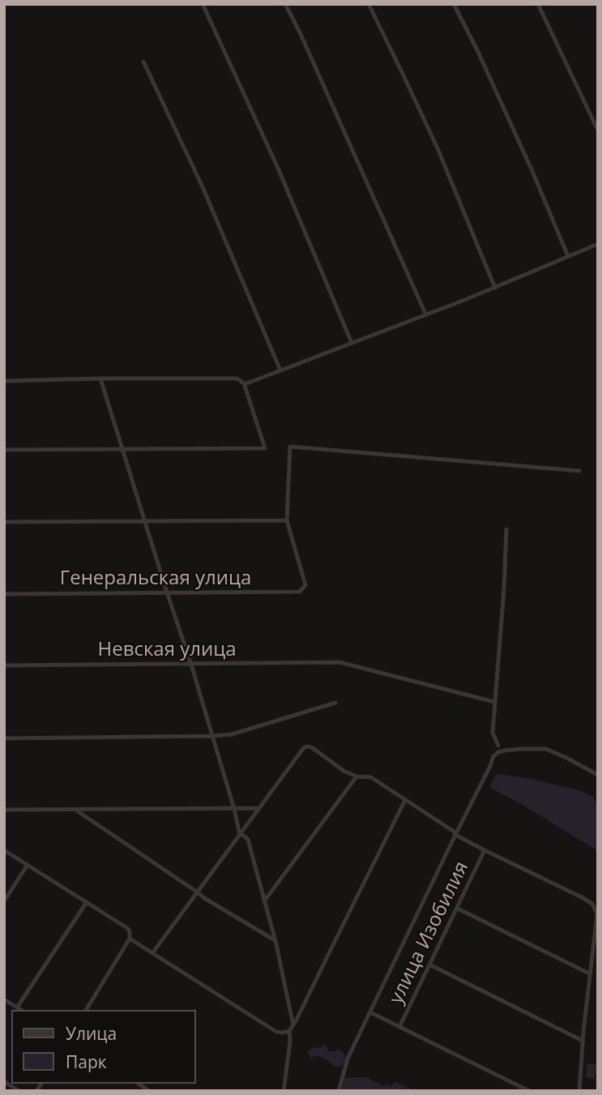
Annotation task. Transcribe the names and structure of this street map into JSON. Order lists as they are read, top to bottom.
{
  "streets": {
    "street": ["Генеральская улица", "Невская улица", "улица Изобилия"]
  },
  "legend": ["Улица", "Парк"]
}
